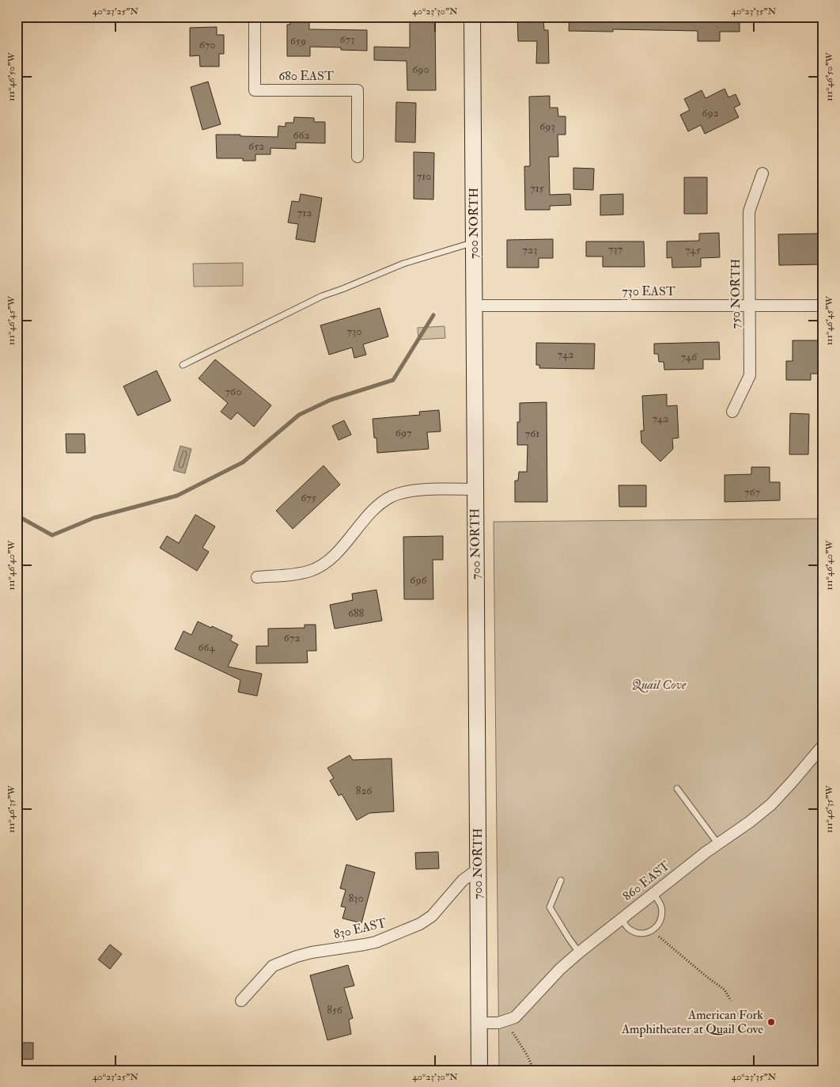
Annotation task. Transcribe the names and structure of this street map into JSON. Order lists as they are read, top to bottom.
{
  "streets": {
    "street": [
      "680 EAST",
      "700 NORTH",
      "730 EAST",
      "750 NORTH",
      "860 EAST",
      "830 EAST"
    ]
  },
  "crossings": [
    ["700 NORTH", "730 EAST"],
    ["700 NORTH", "860 EAST"],
    ["700 NORTH", "830 EAST"],
    ["730 EAST", "750 NORTH"]
  ],
  "parks": ["Quail Cove"],
  "places": ["American Fork Amphitheater at Quail Cove"],
  "house_numbers": [
    "673",
    "659",
    "670",
    "690",
    "692",
    "693",
    "662",
    "652",
    "710",
    "715",
    "712",
    "737",
    "723",
    "745",
    "730",
    "742",
    "746",
    "760",
    "742",
    "697",
    "761",
    "767",
    "675",
    "696",
    "688",
    "672",
    "664",
    "826",
    "830",
    "856"
  ],
  "coordinates": [
    "40°23'25\"N",
    "40°23'30\"N",
    "40°23'35\"N",
    "111°46'50\"W",
    "111°46'45\"W",
    "111°46'40\"W",
    "111°46'35\"W"
  ]
}
